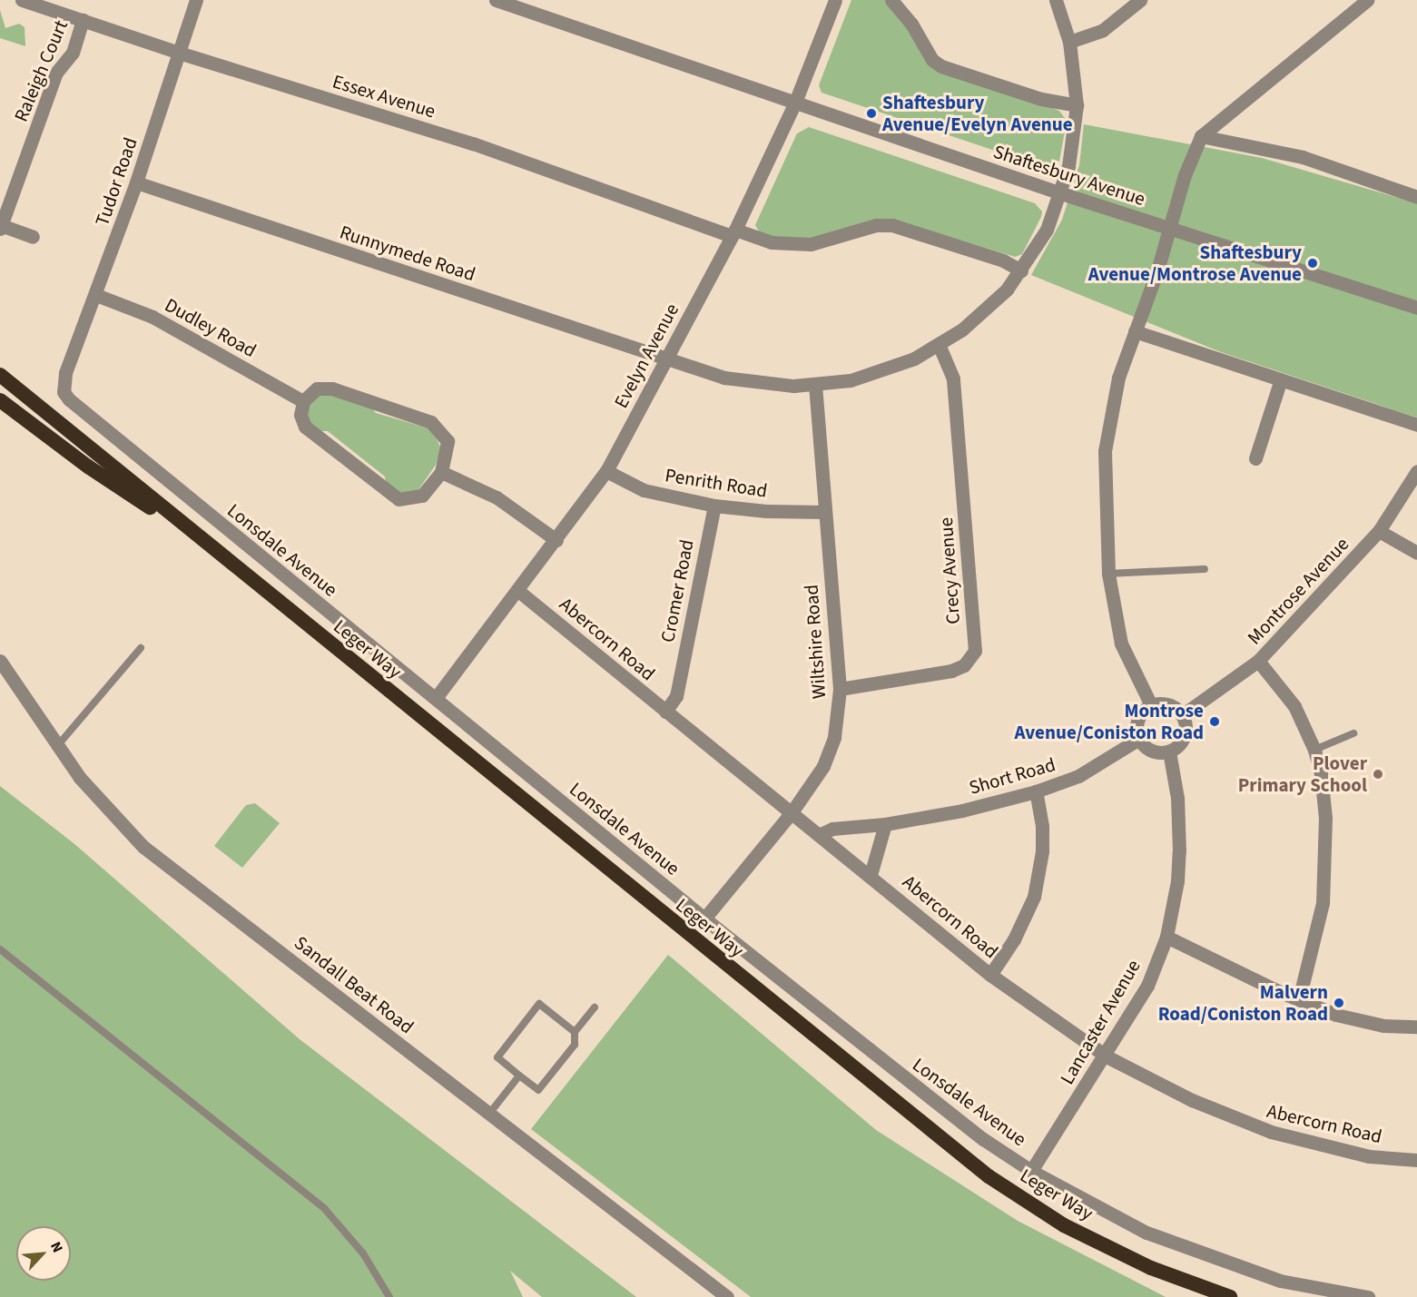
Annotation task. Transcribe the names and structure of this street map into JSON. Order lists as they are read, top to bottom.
{
  "streets": {
    "highway": ["Leger Way"],
    "street": [
      "Raleigh Court",
      "Essex Avenue",
      "Shaftesbury Avenue",
      "Tudor Road",
      "Runnymede Road",
      "Dudley Road",
      "Evelyn Avenue",
      "Penrith Road",
      "Lonsdale Avenue",
      "Crecy Avenue",
      "Cromer Road",
      "Montrose Avenue",
      "Abercorn Road",
      "Wiltshire Road",
      "Short Road",
      "Sandall Beat Road",
      "Lancaster Avenue"
    ]
  },
  "crossings": [
    ["Raleigh Court", "Essex Avenue"],
    ["Essex Avenue", "Tudor Road"],
    ["Essex Avenue", "Runnymede Road"],
    ["Essex Avenue", "Evelyn Avenue"],
    ["Shaftesbury Avenue", "Runnymede Road"],
    ["Shaftesbury Avenue", "Evelyn Avenue"],
    ["Tudor Road", "Runnymede Road"],
    ["Tudor Road", "Dudley Road"],
    ["Tudor Road", "Lonsdale Avenue"],
    ["Runnymede Road", "Evelyn Avenue"],
    ["Runnymede Road", "Crecy Avenue"],
    ["Runnymede Road", "Wiltshire Road"],
    ["Evelyn Avenue", "Penrith Road"],
    ["Evelyn Avenue", "Lonsdale Avenue"],
    ["Evelyn Avenue", "Abercorn Road"],
    ["Penrith Road", "Cromer Road"],
    ["Penrith Road", "Wiltshire Road"],
    ["Lonsdale Avenue", "Wiltshire Road"],
    ["Lonsdale Avenue", "Lancaster Avenue"],
    ["Crecy Avenue", "Wiltshire Road"],
    ["Cromer Road", "Abercorn Road"],
    ["Montrose Avenue", "Short Road"],
    ["Montrose Avenue", "Lancaster Avenue"],
    ["Abercorn Road", "Wiltshire Road"],
    ["Abercorn Road", "Short Road"],
    ["Abercorn Road", "Lancaster Avenue"],
    ["Short Road", "Lancaster Avenue"]
  ],
  "places": [
    "Shaftesbury Avenue/Evelyn Avenue",
    "Shaftesbury Avenue/Montrose Avenue",
    "Montrose Avenue/Coniston Road",
    "Plover Primary School",
    "Malvern Road/Coniston Road"
  ],
  "north": "top right"
}
